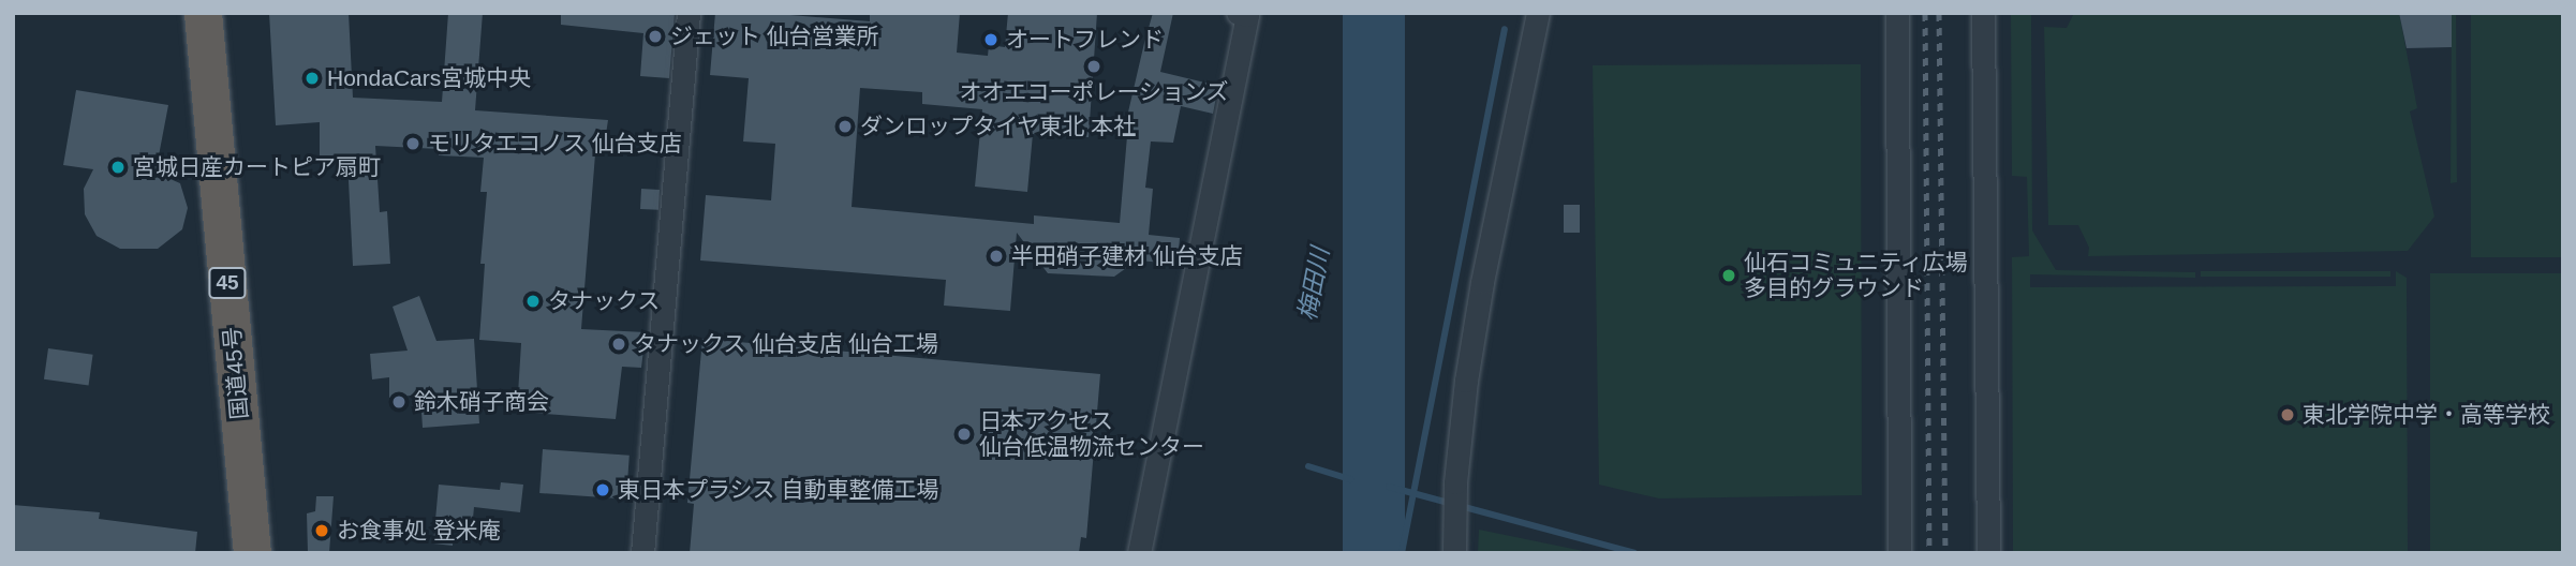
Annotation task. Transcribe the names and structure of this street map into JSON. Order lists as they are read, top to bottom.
{
  "streets": {
    "highway": ["45", "国道45号"]
  },
  "water": ["梅田川"],
  "places": [
    "ジェット 仙台営業所",
    "オートフレンド",
    "オオエコーポレーションズ",
    "HondaCars宮城中央",
    "ダンロップタイヤ東北 本社",
    "モリタエコノス 仙台支店",
    "宮城日産カートピア扇町",
    "半田硝子建材 仙台支店",
    "仙石コミュニティ広場 多目的グラウンド",
    "タナックス",
    "タナックス 仙台支店 仙台工場",
    "鈴木硝子商会",
    "東北学院中学・高等学校",
    "日本アクセス 仙台低温物流センター",
    "東日本プラシス 自動車整備工場",
    "お食事処 登米庵"
  ]
}
